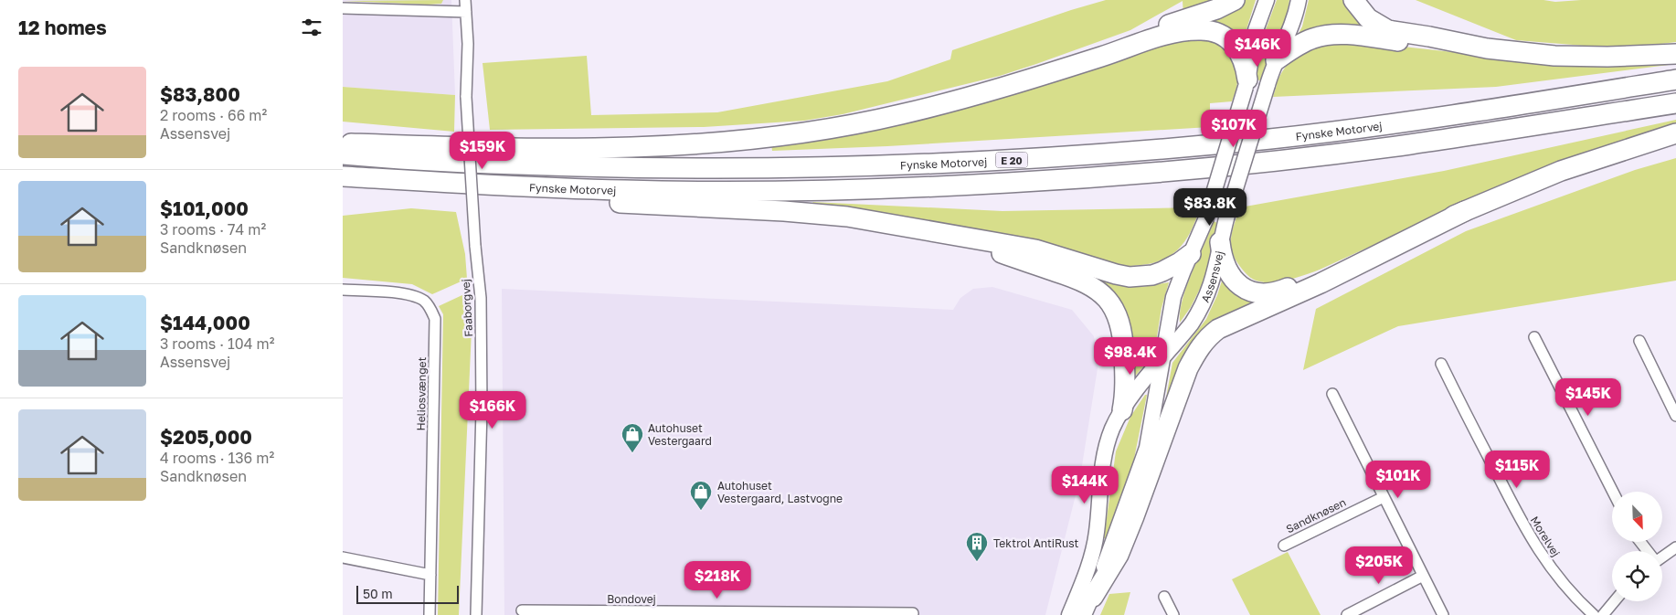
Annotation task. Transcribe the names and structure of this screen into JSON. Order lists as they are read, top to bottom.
{
  "streets": {
    "highway": ["Fynske Motorvej", "E 20"],
    "main road": ["Assensvej"],
    "street": [
      "Faaborgvej",
      "Heliosvænget",
      "Sandknøsen",
      "Morelvej",
      "Bondovej"
    ]
  },
  "places": {
    "shop": ["Autohuset Vestergaard", "Autohuset Vestergaard, Lastvogne"],
    "building": ["Tektrol AntiRust"]
  },
  "scale_bar": "50 m",
  "north": "bottom right",
  "page": {
    "heading": "12 homes",
    "price": [
      "$146K",
      "$107K",
      "$159K",
      "$83.8K",
      "$98.4K",
      "$145K",
      "$166K",
      "$115K",
      "$101K",
      "$144K",
      "$205K",
      "$218K"
    ],
    "list": [
      {
        "name": "$83,800",
        "note": "2 rooms · 66 m² · Assensvej"
      },
      {
        "name": "$101,000",
        "note": "3 rooms · 74 m² · Sandknøsen"
      },
      {
        "name": "$144,000",
        "note": "3 rooms · 104 m² · Assensvej"
      },
      {
        "name": "$205,000",
        "note": "4 rooms · 136 m² · Sandknøsen"
      }
    ],
    "scale": "50 m"
  }
}
